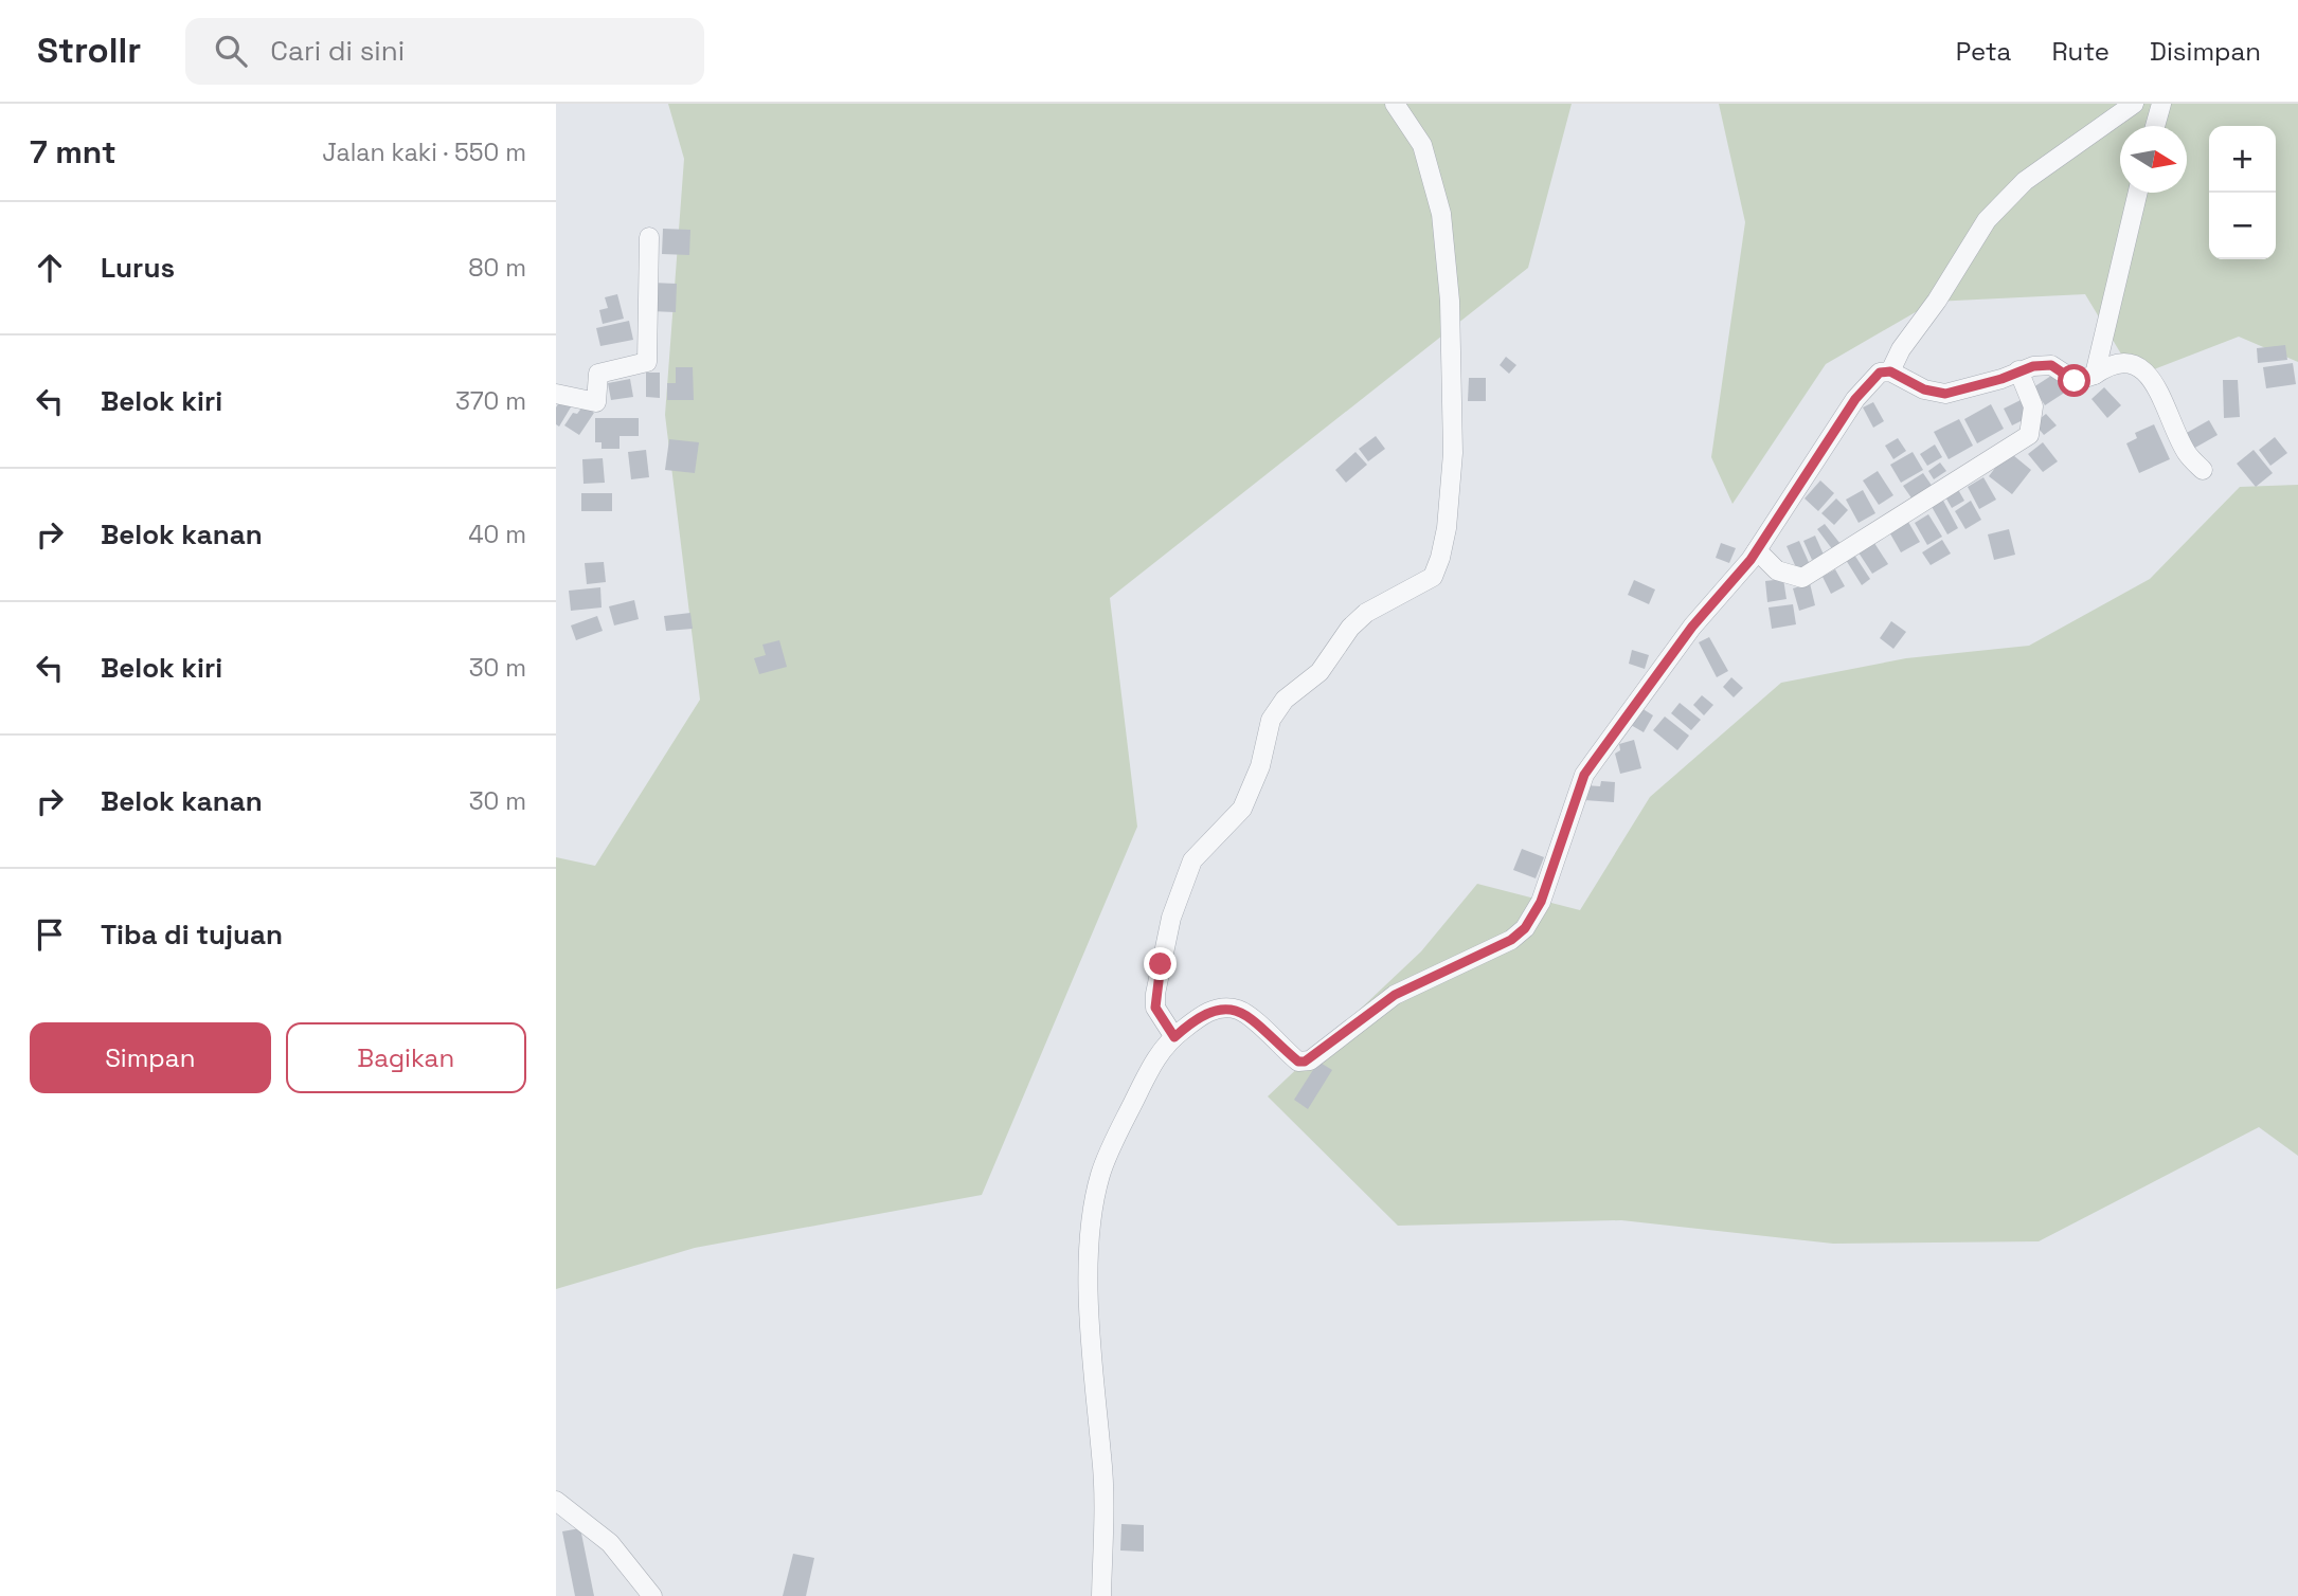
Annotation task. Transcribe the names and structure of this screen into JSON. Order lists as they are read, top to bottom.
{
  "north": "right",
  "page": {
    "header": "Strollr",
    "search": "Cari di sini",
    "nav": ["Peta", "Rute", "Disimpan"],
    "heading": ["7 mnt", "Jalan kaki · 550 m"],
    "map_buttons": ["+", "−"],
    "list": [
      ["Lurus", "80 m"],
      ["Belok kiri", "370 m"],
      ["Belok kanan", "40 m"],
      ["Belok kiri", "30 m"],
      ["Belok kanan", "30 m"],
      "Tiba di tujuan"
    ],
    "buttons": ["Simpan", "Bagikan"]
  }
}
